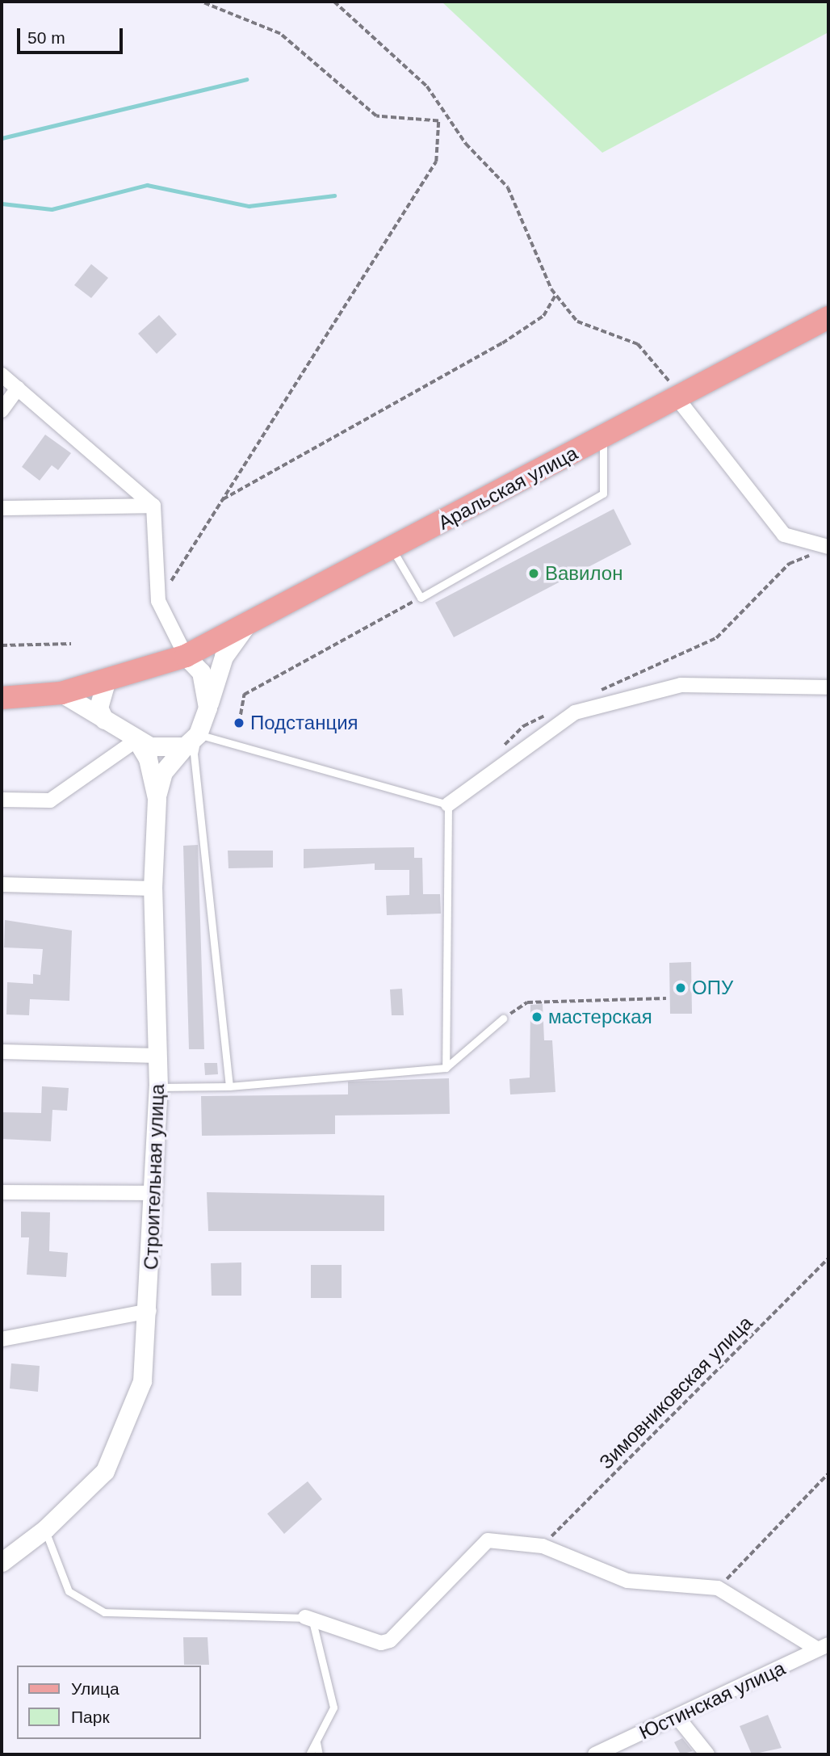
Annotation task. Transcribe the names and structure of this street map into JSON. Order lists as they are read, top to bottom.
{
  "streets": {
    "main road": ["Аральская улица"],
    "street": ["Строительная улица", "Юстинская улица"],
    "path": ["Зимовниковская улица"]
  },
  "crossings": [
    ["Аральская улица", "Строительная улица"]
  ],
  "places": [
    "Вавилон",
    "Подстанция",
    "ОПУ",
    "мастерская"
  ],
  "legend": ["Улица", "Парк"],
  "scale_bar": "50 m"
}
